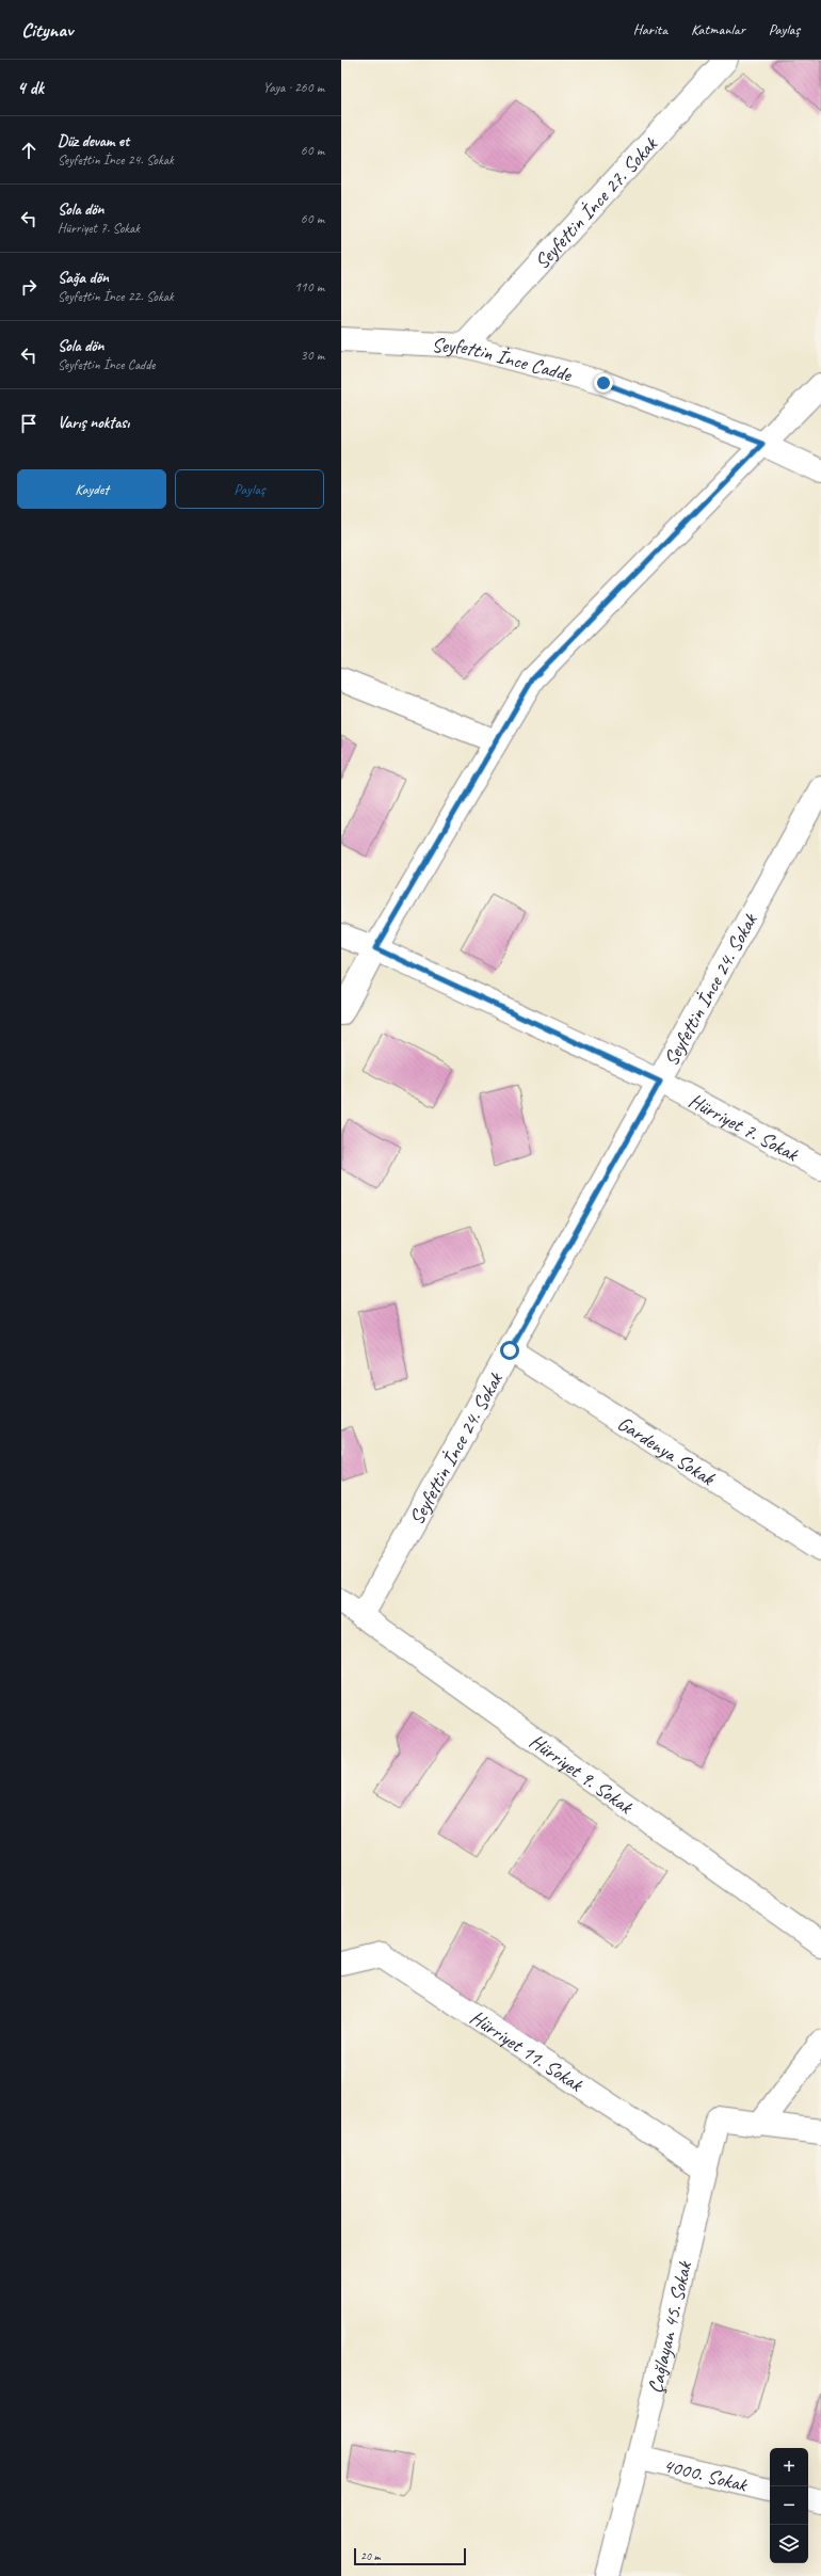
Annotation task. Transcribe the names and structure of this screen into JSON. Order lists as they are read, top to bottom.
{
  "streets": {
    "street": [
      "Seyfettin İnce 27. Sokak",
      "Seyfettin İnce Cadde",
      "Seyfettin İnce 24. Sokak",
      "Hürriyet 7. Sokak",
      "Gardenya Sokak",
      "Hürriyet 9. Sokak",
      "Hürriyet 11. Sokak",
      "Çağlayan 45. Sokak",
      "4000. Sokak"
    ]
  },
  "crossings": [
    ["Seyfettin İnce 27. Sokak", "Seyfettin İnce Cadde"],
    ["Seyfettin İnce 24. Sokak", "Hürriyet 7. Sokak"],
    ["Seyfettin İnce 24. Sokak", "Gardenya Sokak"],
    ["Seyfettin İnce 24. Sokak", "Hürriyet 9. Sokak"],
    ["Hürriyet 11. Sokak", "Çağlayan 45. Sokak"],
    ["Çağlayan 45. Sokak", "4000. Sokak"]
  ],
  "scale_bar": "20 m",
  "page": {
    "header": "Citynav",
    "nav": ["Harita", "Katmanlar", "Paylaş"],
    "heading": ["4 dk", "Yaya · 260 m"],
    "list": [
      ["Düz devam et", "Seyfettin İnce 24. Sokak", "60 m"],
      ["Sola dön", "Hürriyet 7. Sokak", "60 m"],
      ["Sağa dön", "Seyfettin İnce 22. Sokak", "110 m"],
      ["Sola dön", "Seyfettin İnce Cadde", "30 m"],
      "Varış noktası"
    ],
    "buttons": ["Kaydet", "Paylaş"],
    "map_buttons": ["+", "−"],
    "scale": "20 m"
  }
}
